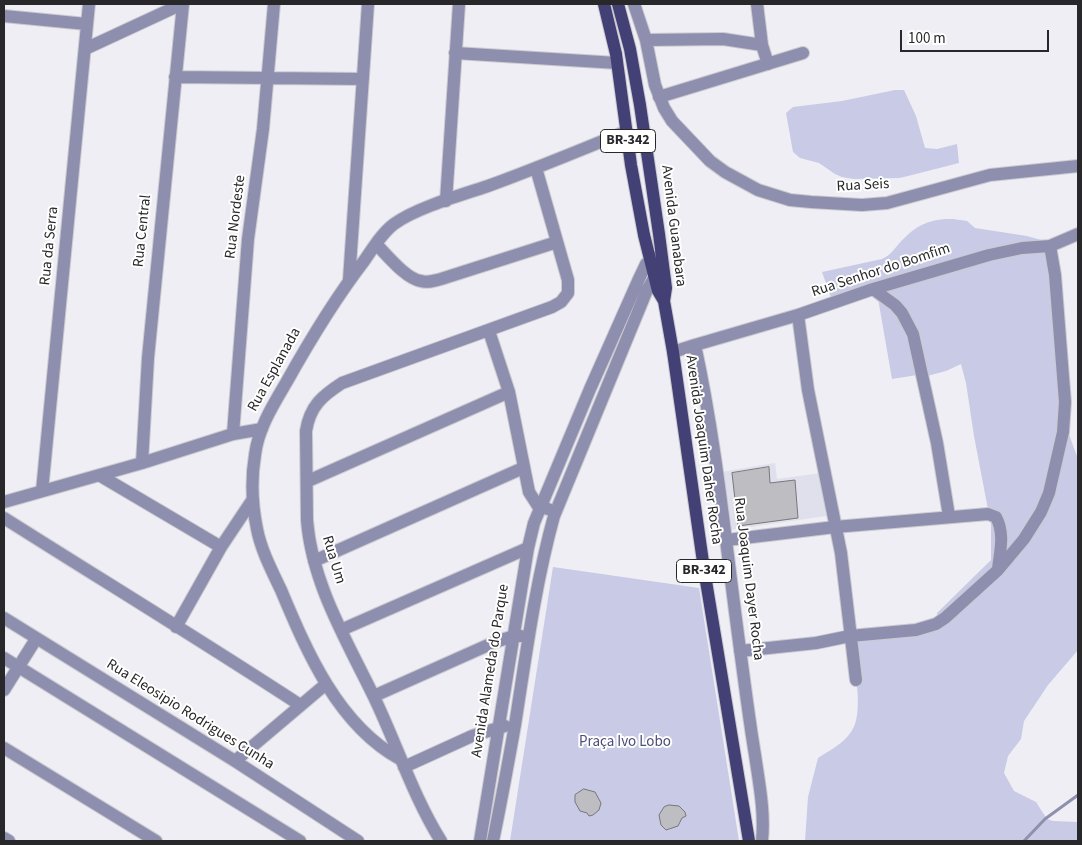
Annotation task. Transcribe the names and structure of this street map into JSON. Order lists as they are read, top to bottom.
{
  "streets": {
    "main road": ["BR-342", "Avenida Guanabara", "Avenida Joaquim Daher Rocha"],
    "street": [
      "Rua Seis",
      "Rua Nordeste",
      "Rua Central",
      "Rua da Serra",
      "Rua Senhor do Bomfim",
      "Rua Esplanada",
      "Rua Um",
      "Rua Joaquim Dayer Rocha",
      "Avenida Alameda do Parque",
      "Rua Eleosipio Rodrigues Cunha"
    ]
  },
  "crossings": [
    ["Avenida Guanabara", "Rua Esplanada"],
    ["Avenida Guanabara", "Avenida Joaquim Daher Rocha"],
    ["Avenida Guanabara", "Avenida Alameda do Parque"],
    ["Rua Senhor do Bomfim", "Rua Joaquim Dayer Rocha"],
    ["Rua Esplanada", "Rua Um"]
  ],
  "parks": ["Praça Ivo Lobo"],
  "scale_bar": "100 m"
}
